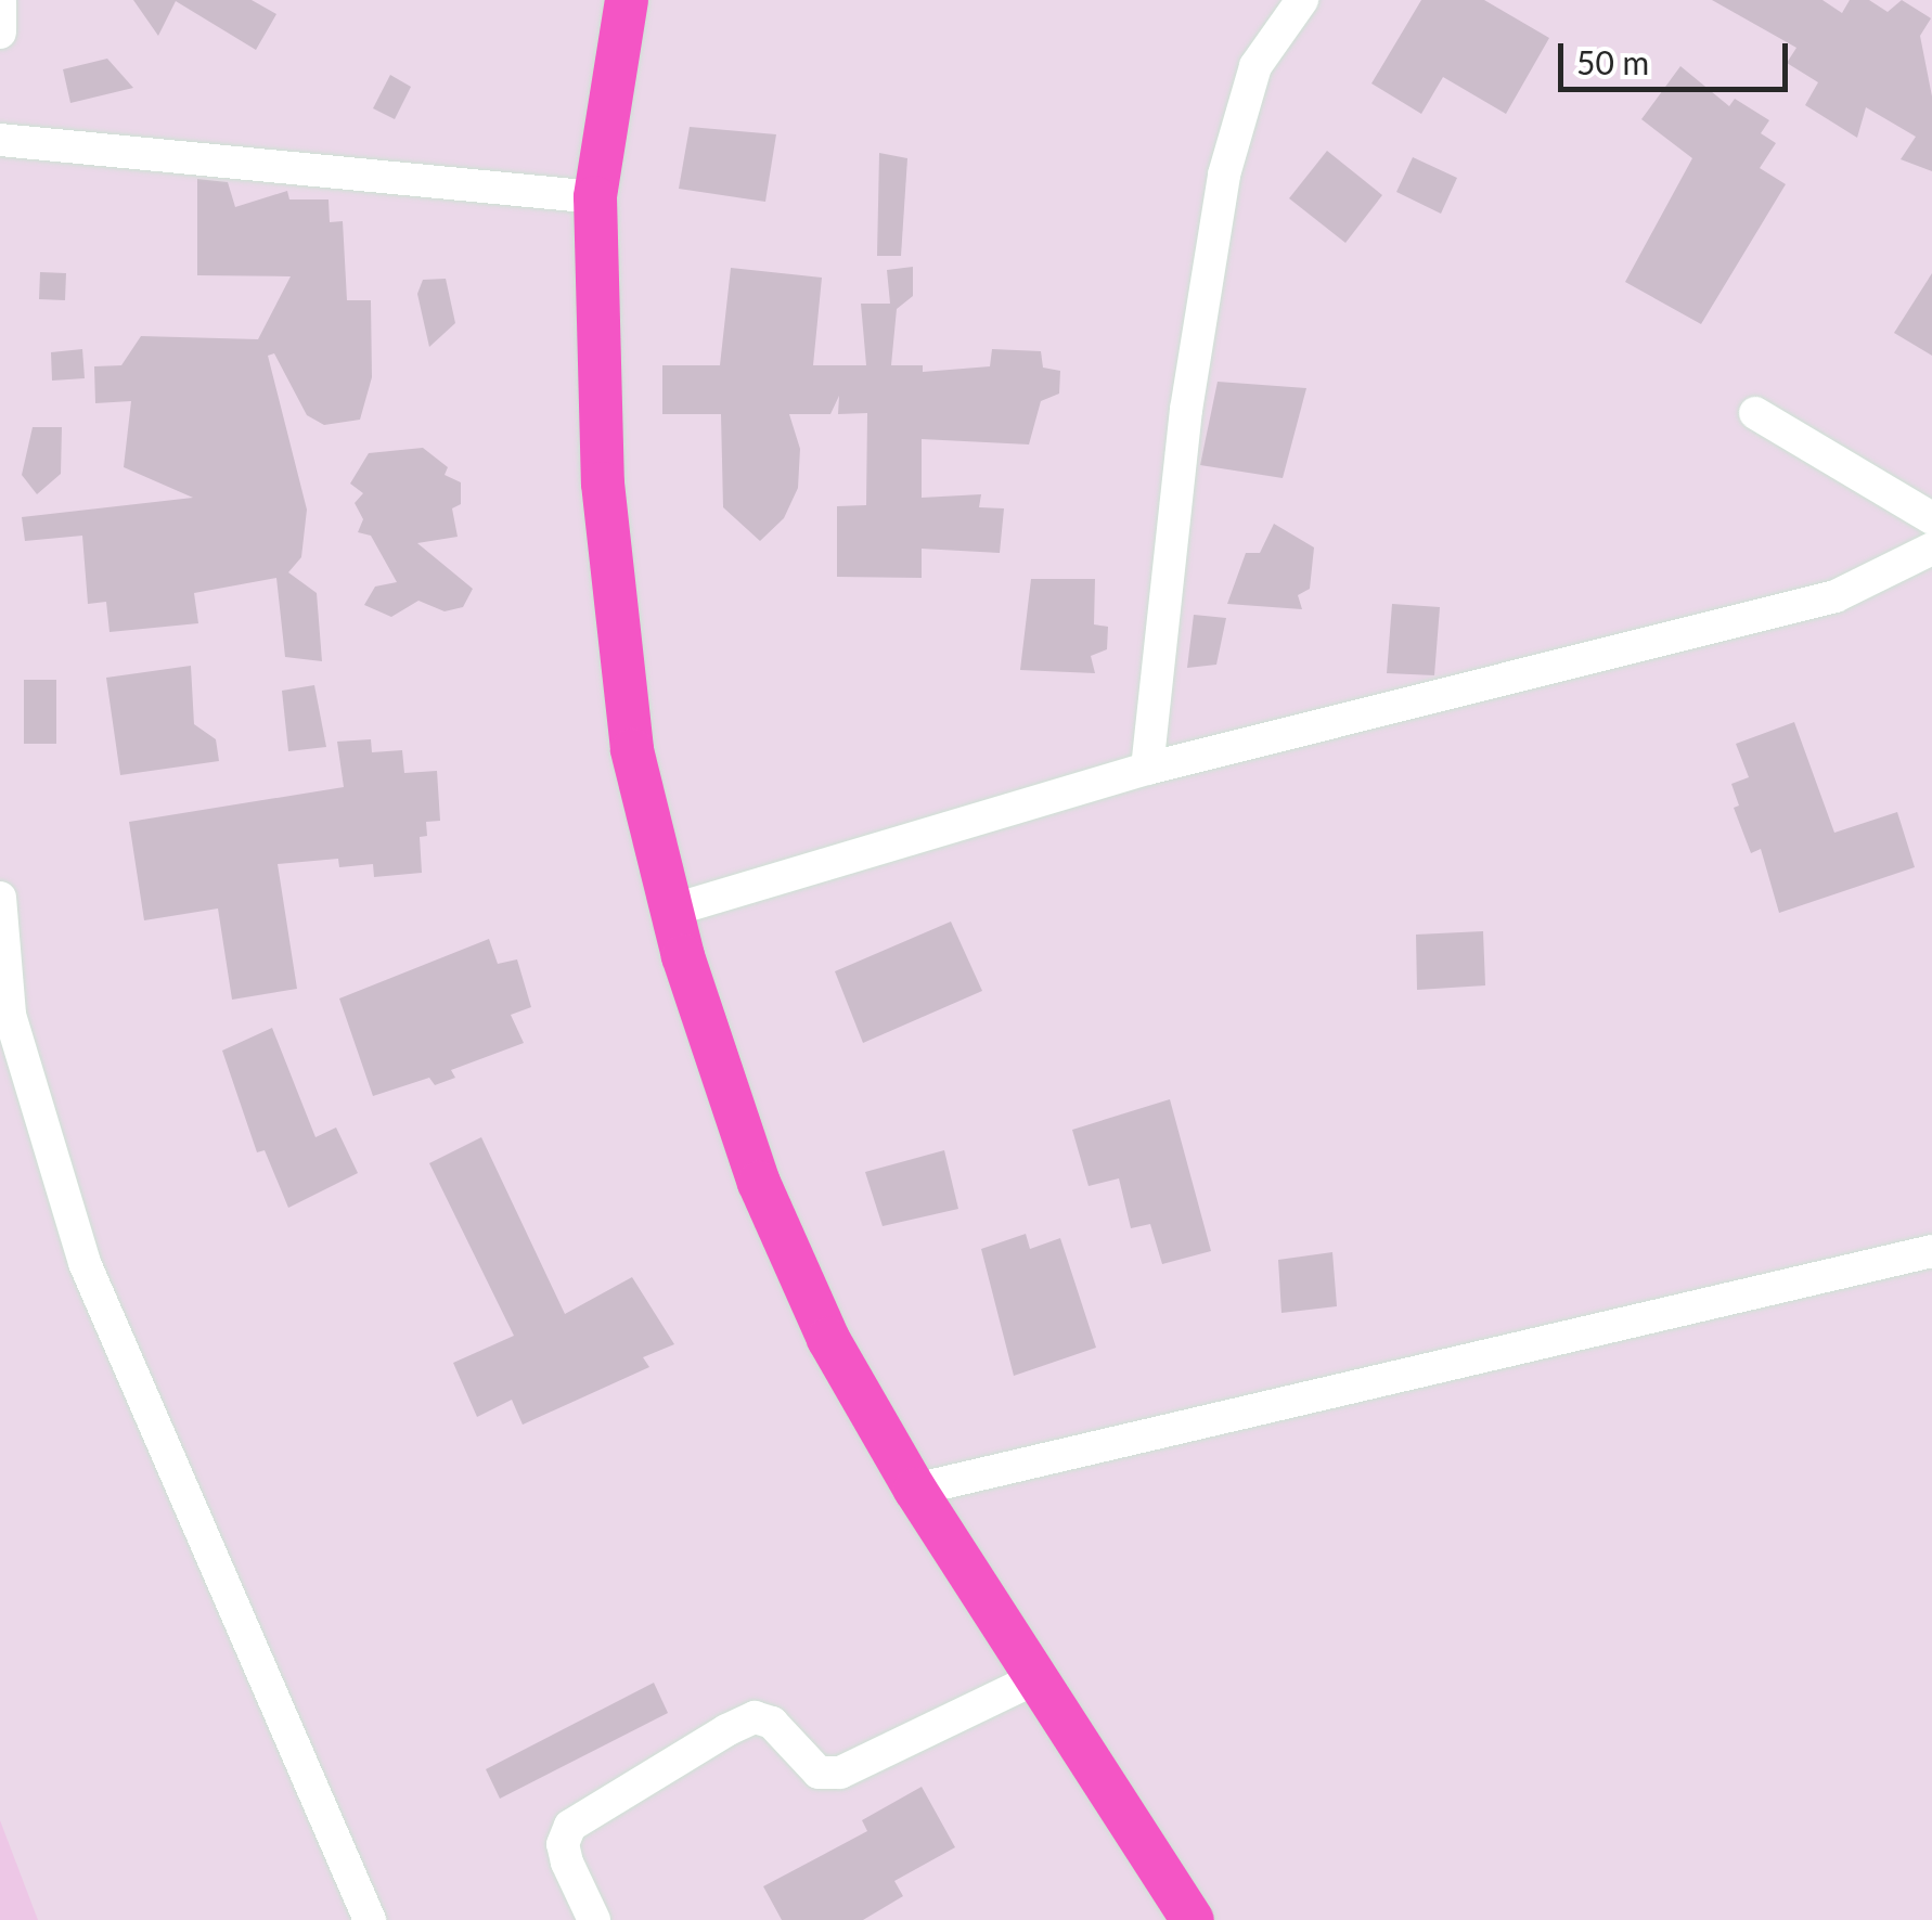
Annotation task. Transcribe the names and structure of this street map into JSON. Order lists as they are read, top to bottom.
{
  "scale_bar": "50 m"
}
